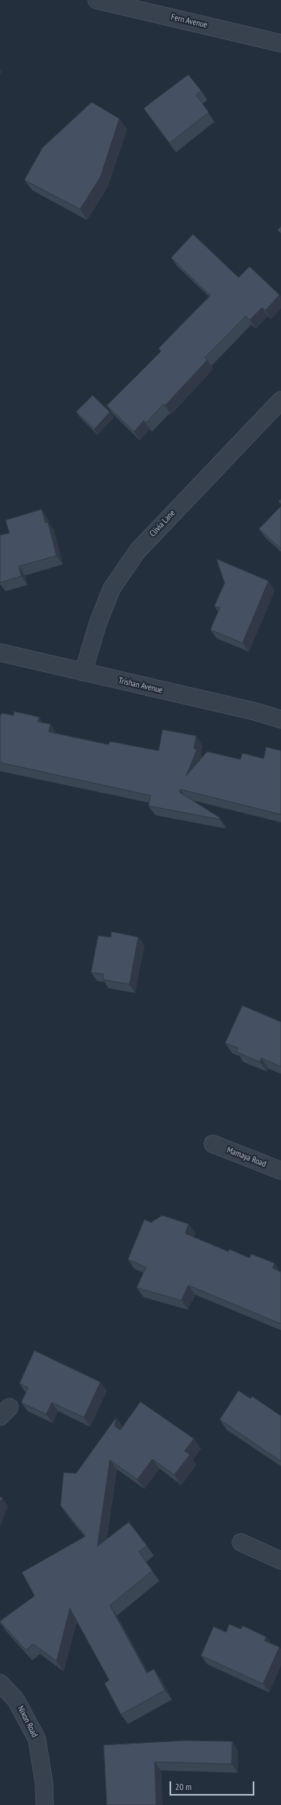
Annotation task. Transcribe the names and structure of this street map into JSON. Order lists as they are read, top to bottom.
{
  "streets": {
    "street": [
      "Fern Avenue",
      "Clivia Lane",
      "Trishan Avenue",
      "Mamaya Road",
      "Nixon Road"
    ]
  },
  "crossings": [
    ["Clivia Lane", "Trishan Avenue"]
  ],
  "scale_bar": "20 m"
}
